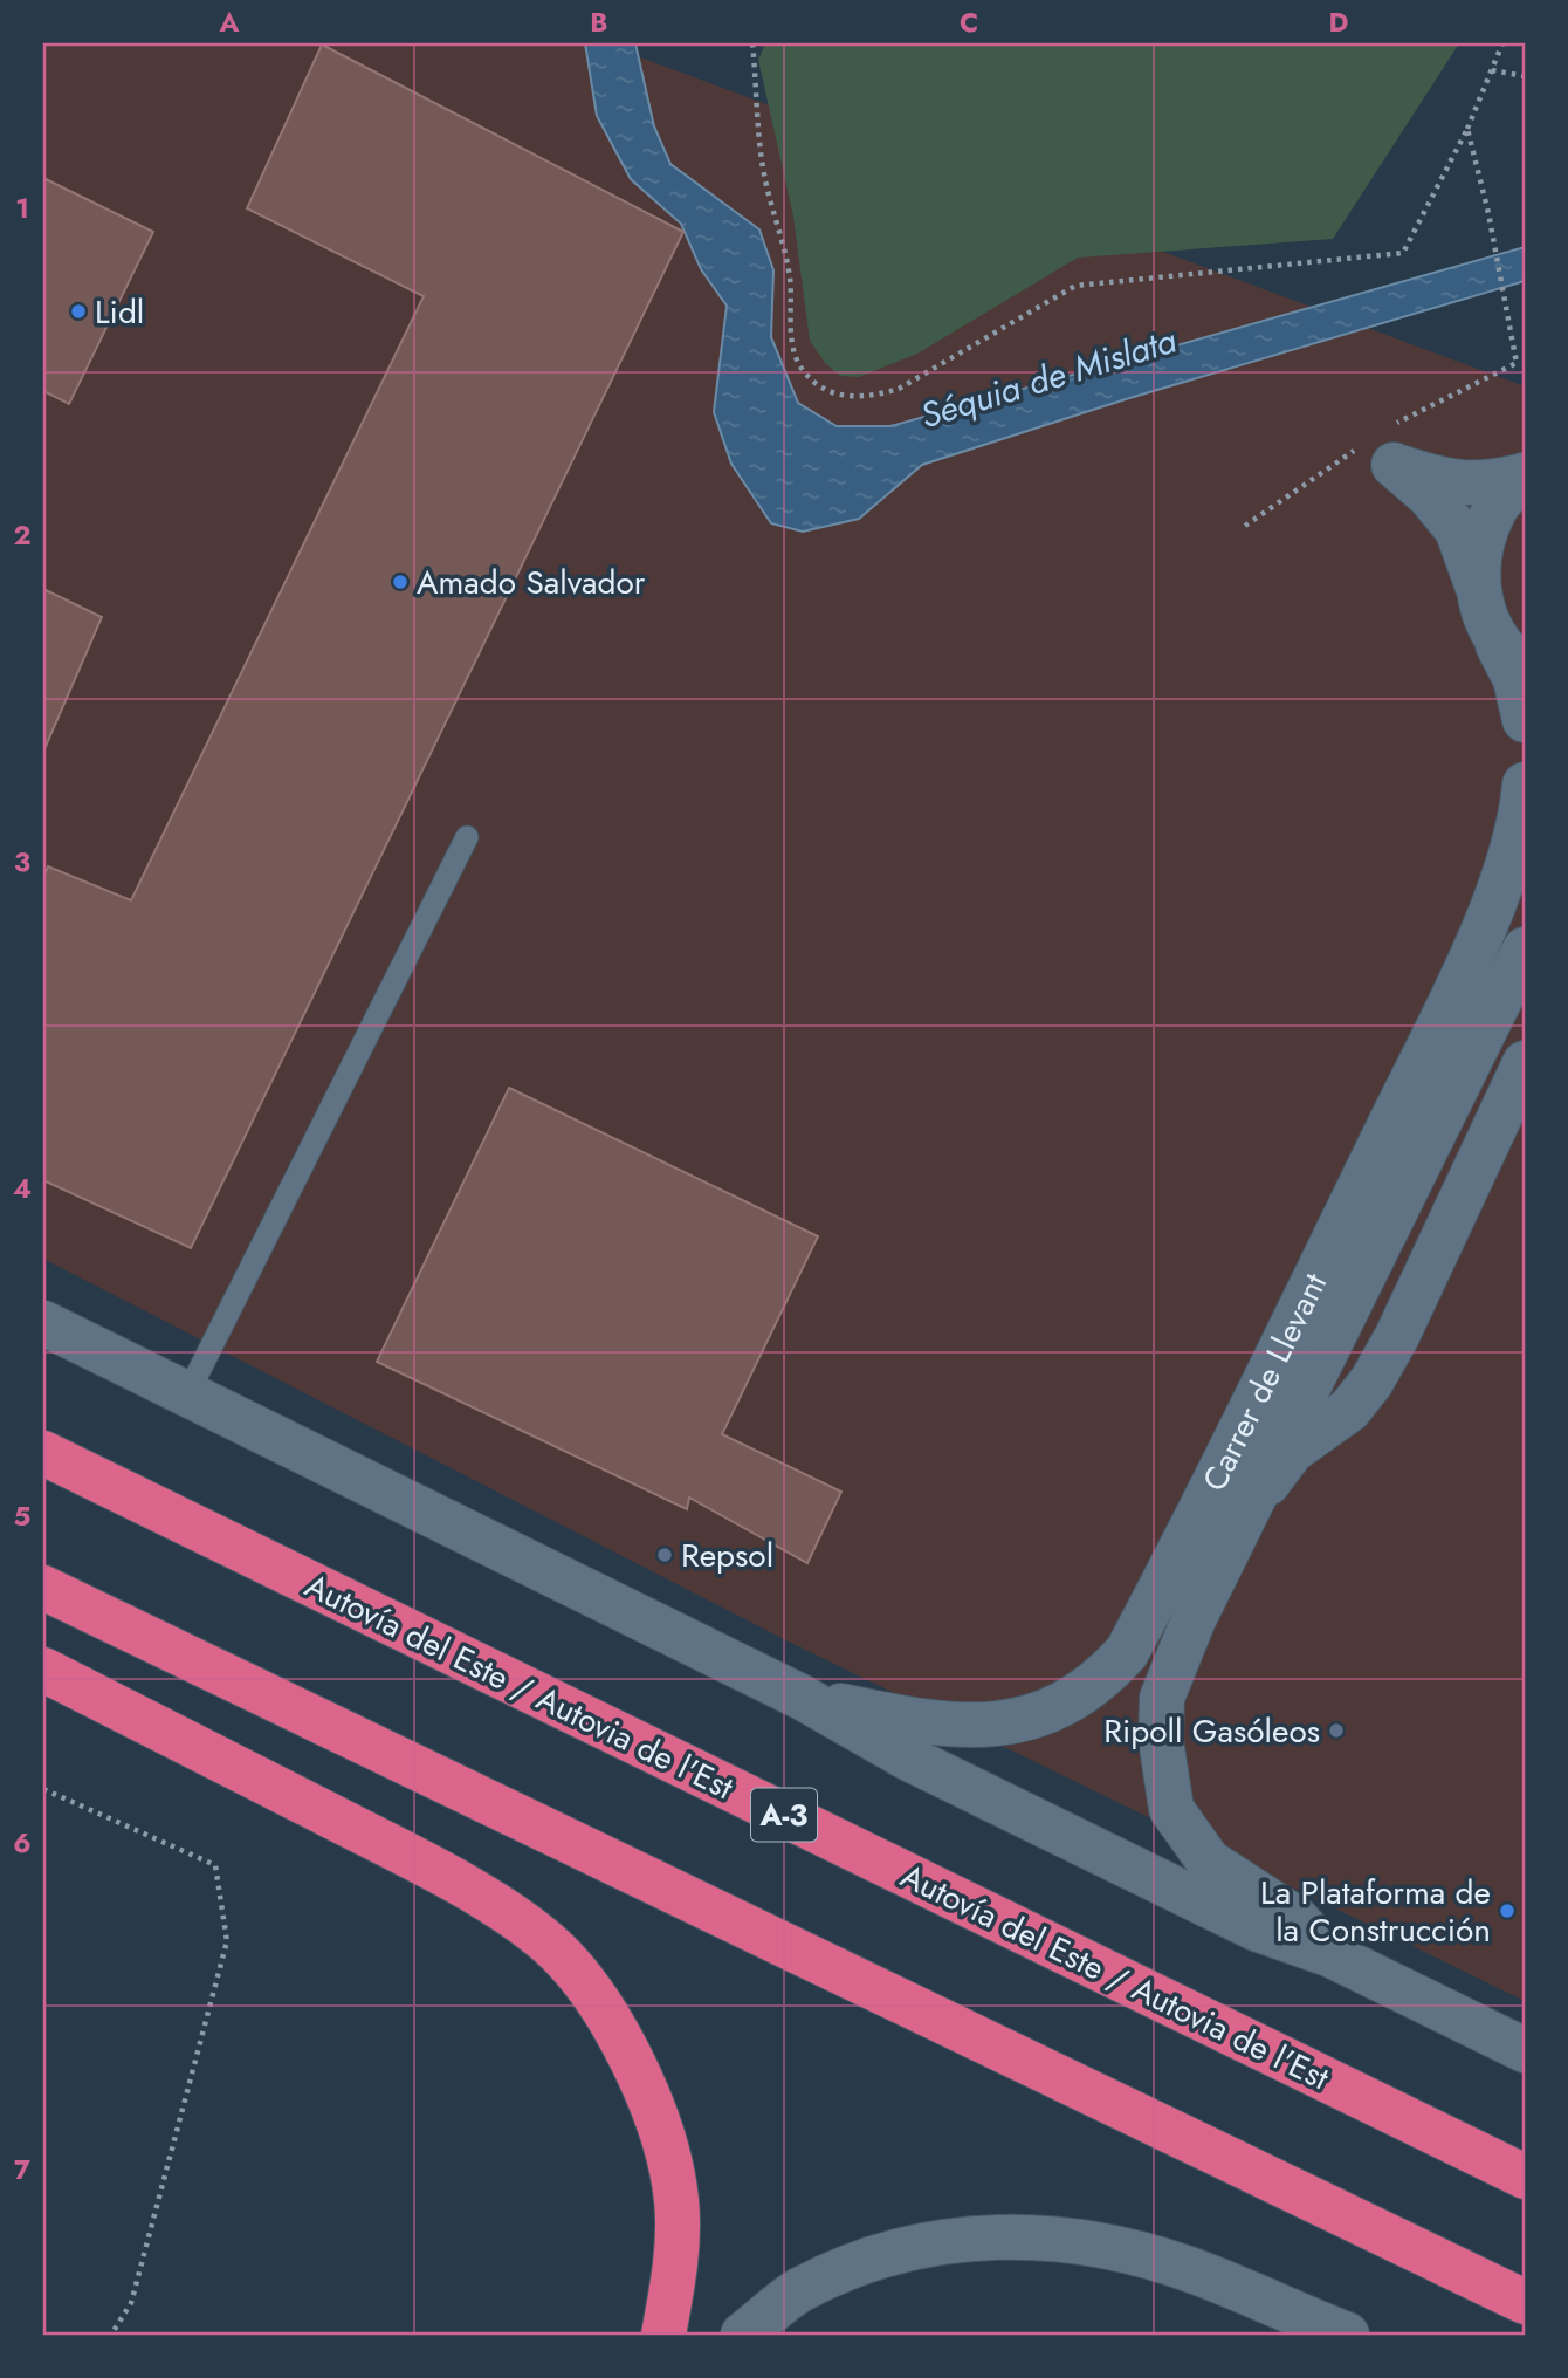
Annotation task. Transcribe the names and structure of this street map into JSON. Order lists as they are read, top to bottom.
{
  "streets": {
    "highway": ["Autovía del Este / Autovia de l'Est", "A-3"],
    "street": ["Carrer de Llevant"]
  },
  "water": ["Séquia de Mislata"],
  "places": [
    "Lidl",
    "Amado Salvador",
    "Repsol",
    "Ripoll Gasóleos",
    "La Plataforma de la Construcción"
  ],
  "grid": {
    "columns": [
      "A",
      "B",
      "C",
      "D"
    ],
    "rows": [
      "1",
      "2",
      "3",
      "4",
      "5",
      "6",
      "7"
    ]
  }
}
